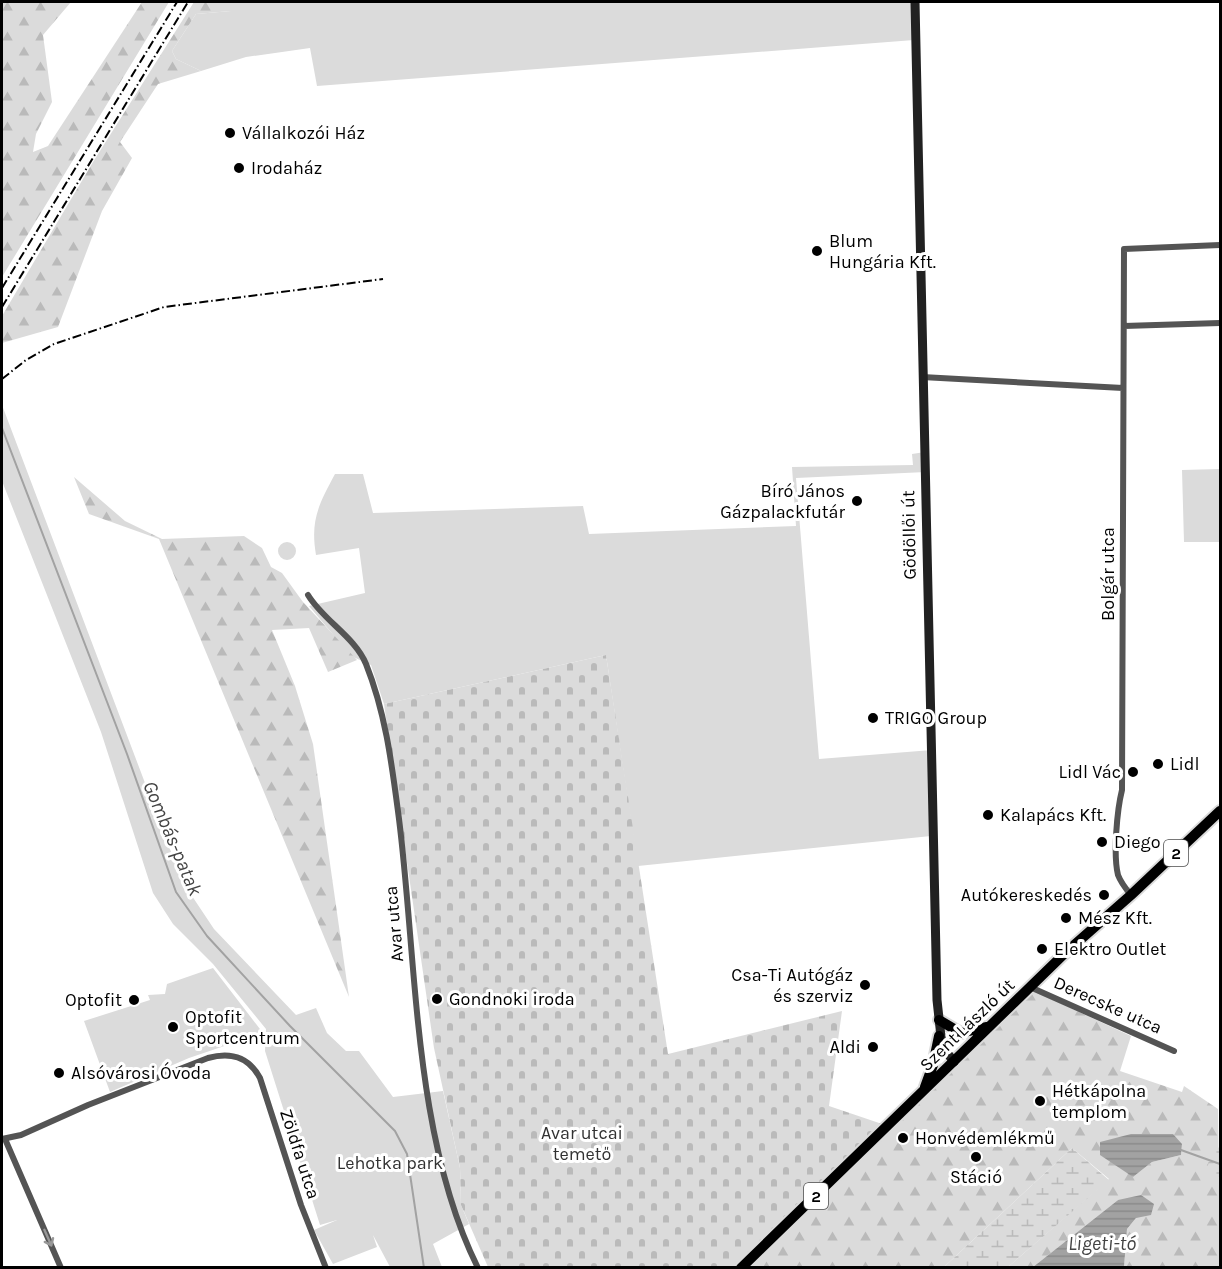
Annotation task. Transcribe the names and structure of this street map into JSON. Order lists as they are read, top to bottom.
{
  "streets": {
    "main road": ["Gödöllői út", "2", "Szent László út"],
    "street": [
      "Bolgár utca",
      "Avar utca",
      "Derecske utca",
      "Zöldfa utca"
    ]
  },
  "crossings": [
    ["Gödöllői út", "Szent László út"],
    ["Bolgár utca", "Szent László út"],
    ["Derecske utca", "Szent László út"]
  ],
  "water": ["Gombás-patak", "Ligeti-tó"],
  "parks": ["Avar utcai temető", "Lehotka park"],
  "places": [
    "Vállalkozói Ház",
    "Irodaház",
    "Blum Hungária Kft.",
    "Bíró János Gázpalackfutár",
    "TRIGO Group",
    "Lidl",
    "Lidl Vác",
    "Kalapács Kft.",
    "Diego",
    "Autókereskedés",
    "Mész Kft.",
    "Elektro Outlet",
    "Csa-Ti Autógáz és szerviz",
    "Gondnoki iroda",
    "Optofit",
    "Optofit Sportcentrum",
    "Aldi",
    "Alsóvárosi Óvoda",
    "Hétkápolna templom",
    "Honvédemlékmű",
    "Stáció"
  ]
}
